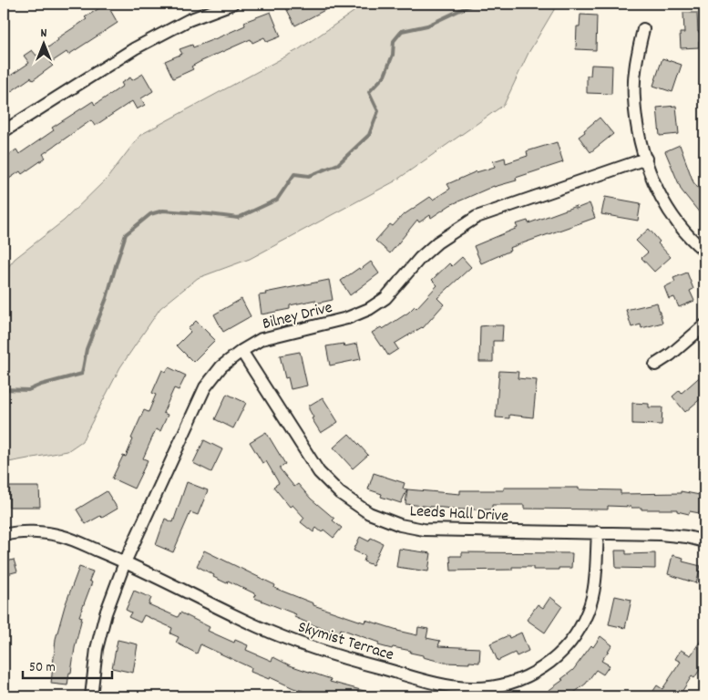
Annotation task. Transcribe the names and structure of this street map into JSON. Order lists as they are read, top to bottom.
{
  "streets": {
    "street": ["Bilney Drive", "Leeds Hall Drive", "Skymist Terrace"]
  },
  "crossings": [
    ["Bilney Drive", "Leeds Hall Drive"],
    ["Bilney Drive", "Skymist Terrace"],
    ["Leeds Hall Drive", "Skymist Terrace"]
  ],
  "scale_bar": "50 m",
  "north": "top"
}
